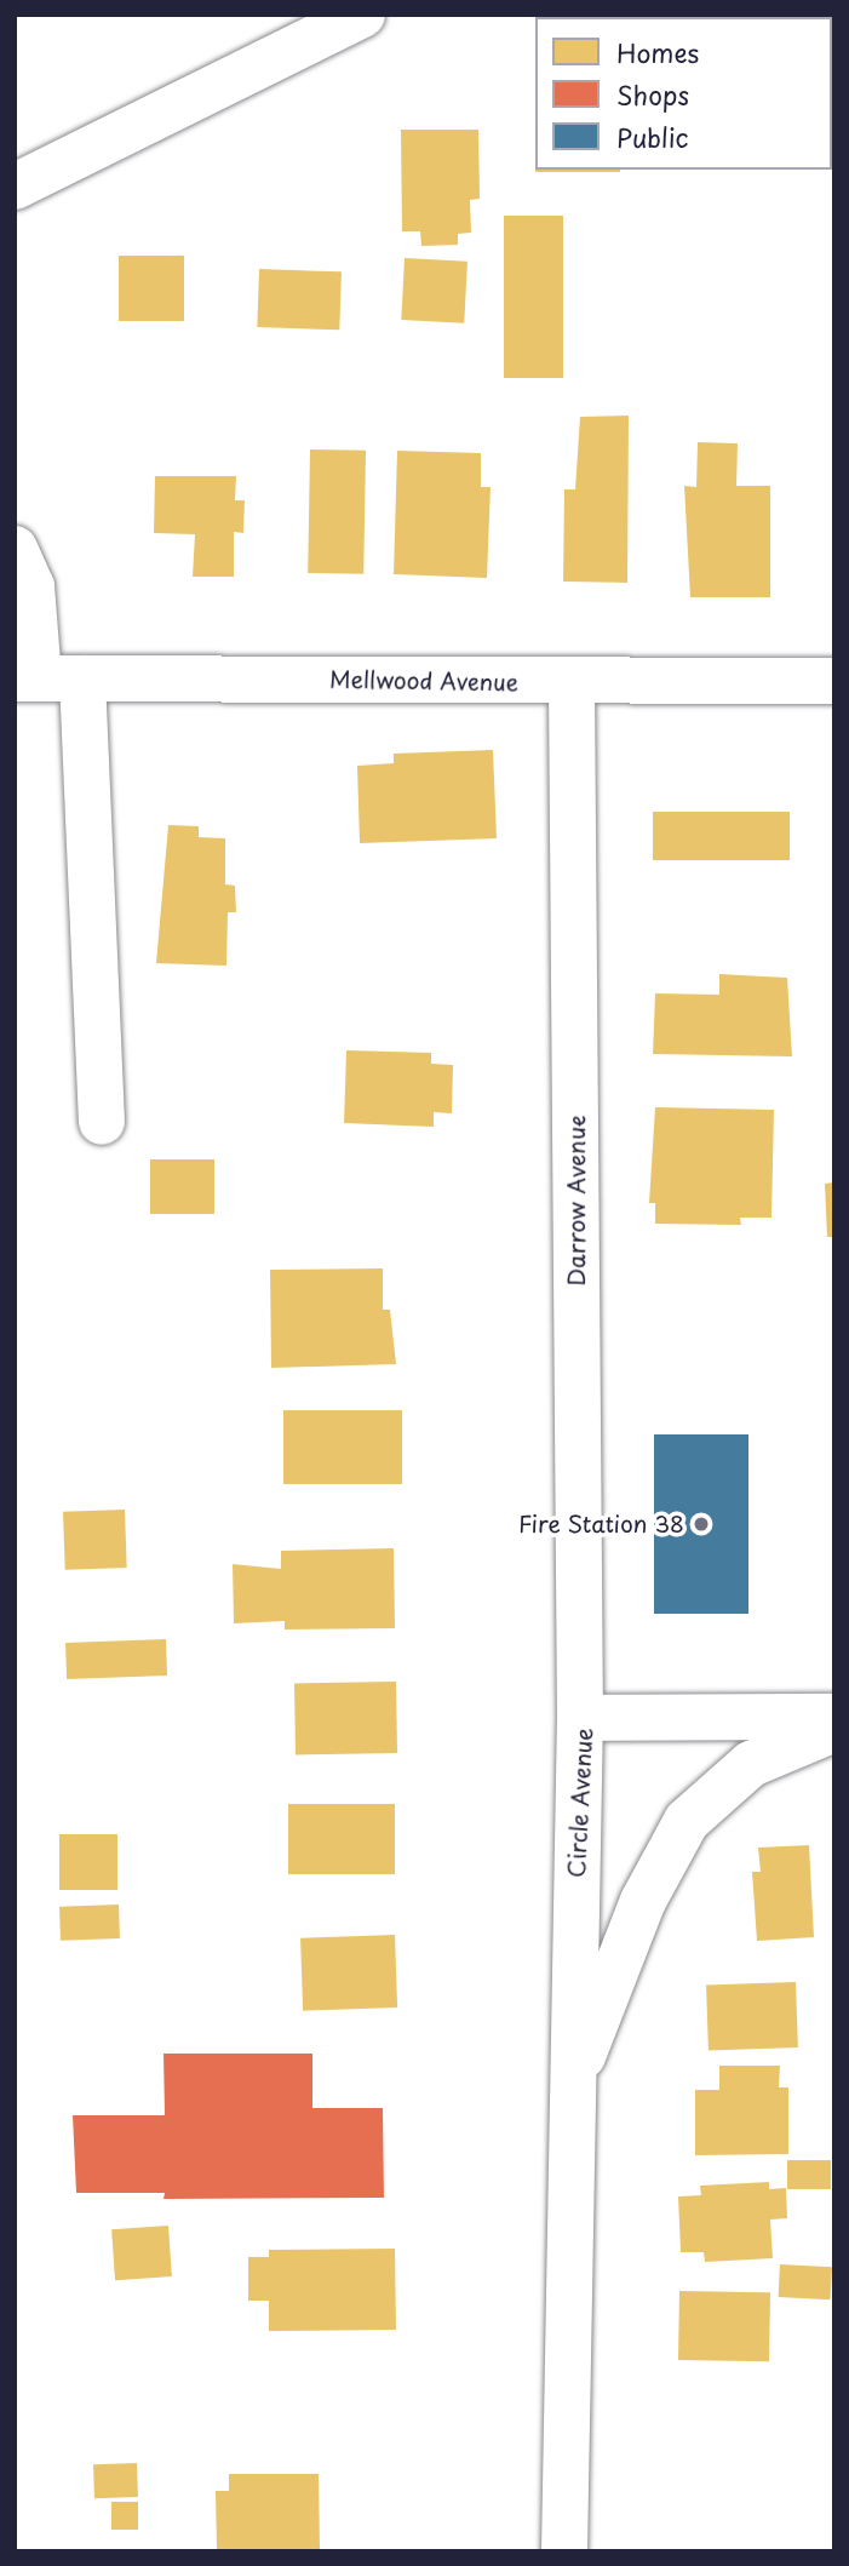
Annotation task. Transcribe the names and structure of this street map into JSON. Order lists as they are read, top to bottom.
{
  "streets": {
    "street": ["Mellwood Avenue", "Darrow Avenue", "Circle Avenue"]
  },
  "crossings": [
    ["Mellwood Avenue", "Darrow Avenue"],
    ["Darrow Avenue", "Circle Avenue"]
  ],
  "places": ["Fire Station 38"],
  "legend": ["Homes", "Shops", "Public"]
}
